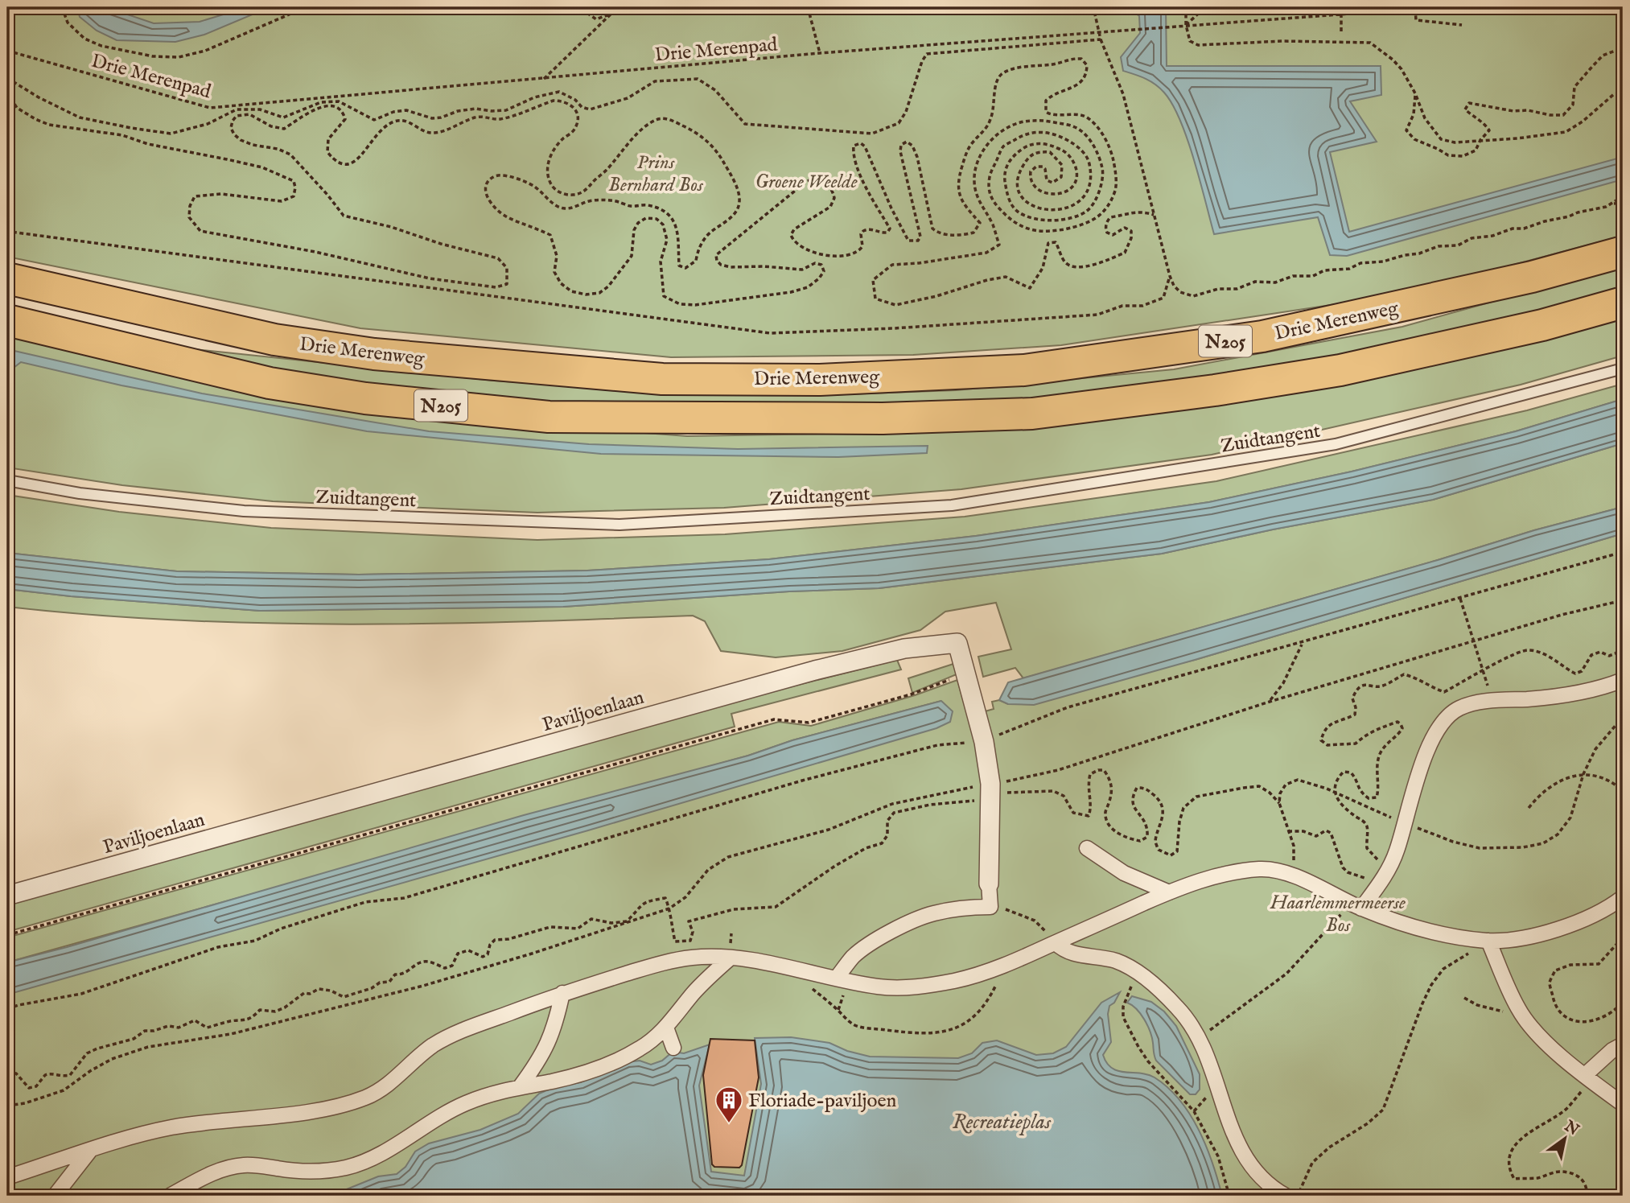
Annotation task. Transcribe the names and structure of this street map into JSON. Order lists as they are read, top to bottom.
{
  "streets": {
    "highway": ["Drie Merenweg", "N205"],
    "street": ["Paviljoenlaan"],
    "lane": ["Zuidtangent"],
    "path": ["Drie Merenpad"]
  },
  "water": ["Recreatieplas"],
  "parks": ["Prins Bernhard Bos", "Groene Weelde", "Haarlemmermeerse Bos"],
  "places": {
    "building": ["Floriade-paviljoen"]
  },
  "north": "top right"
}
